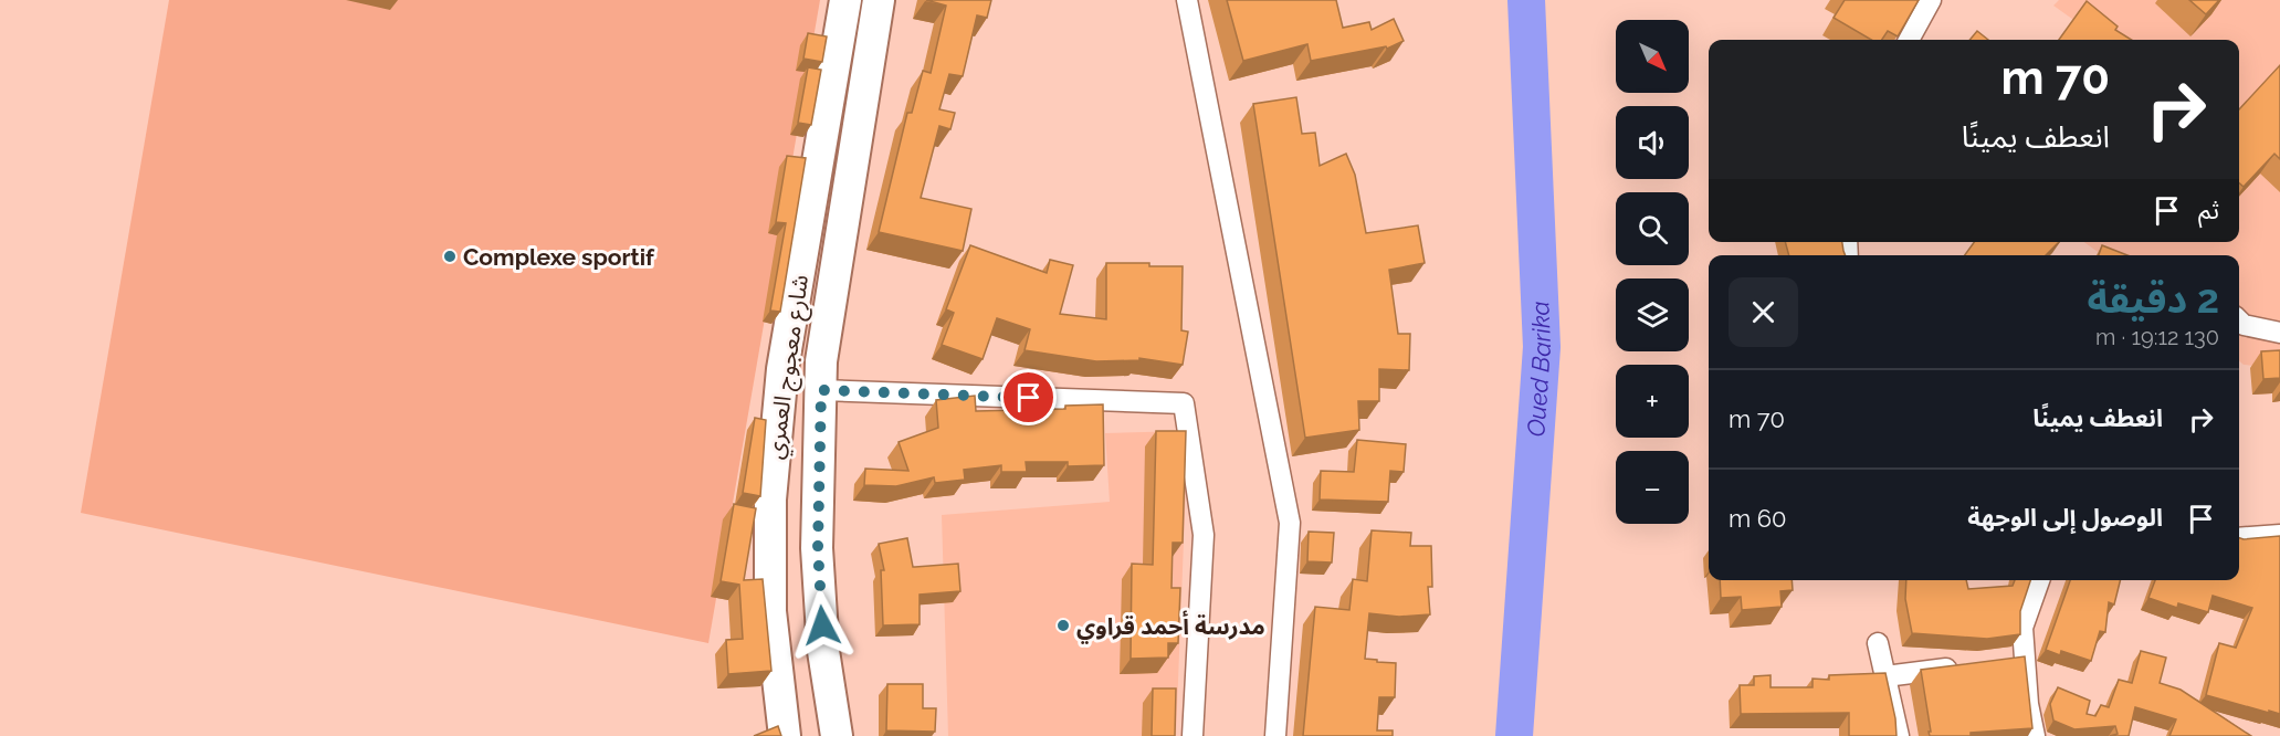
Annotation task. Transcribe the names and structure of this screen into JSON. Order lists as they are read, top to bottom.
{
  "streets": {
    "main road": ["شارع معجوج العمري"]
  },
  "water": ["Oued Barika"],
  "places": ["Complexe sportif", "مدرسة أحمد قراوي"],
  "north": "bottom right",
  "page": {
    "map_buttons": ["+", "−"],
    "turn": ["70 m", "انعطف يمينًا"],
    "then": "ثم",
    "heading": ["2 دقيقة", "130 m · 19:12"],
    "list": [
      {
        "name": "انعطف يمينًا",
        "value": "70 m"
      },
      {
        "name": "الوصول إلى الوجهة",
        "value": "60 m"
      }
    ]
  }
}
